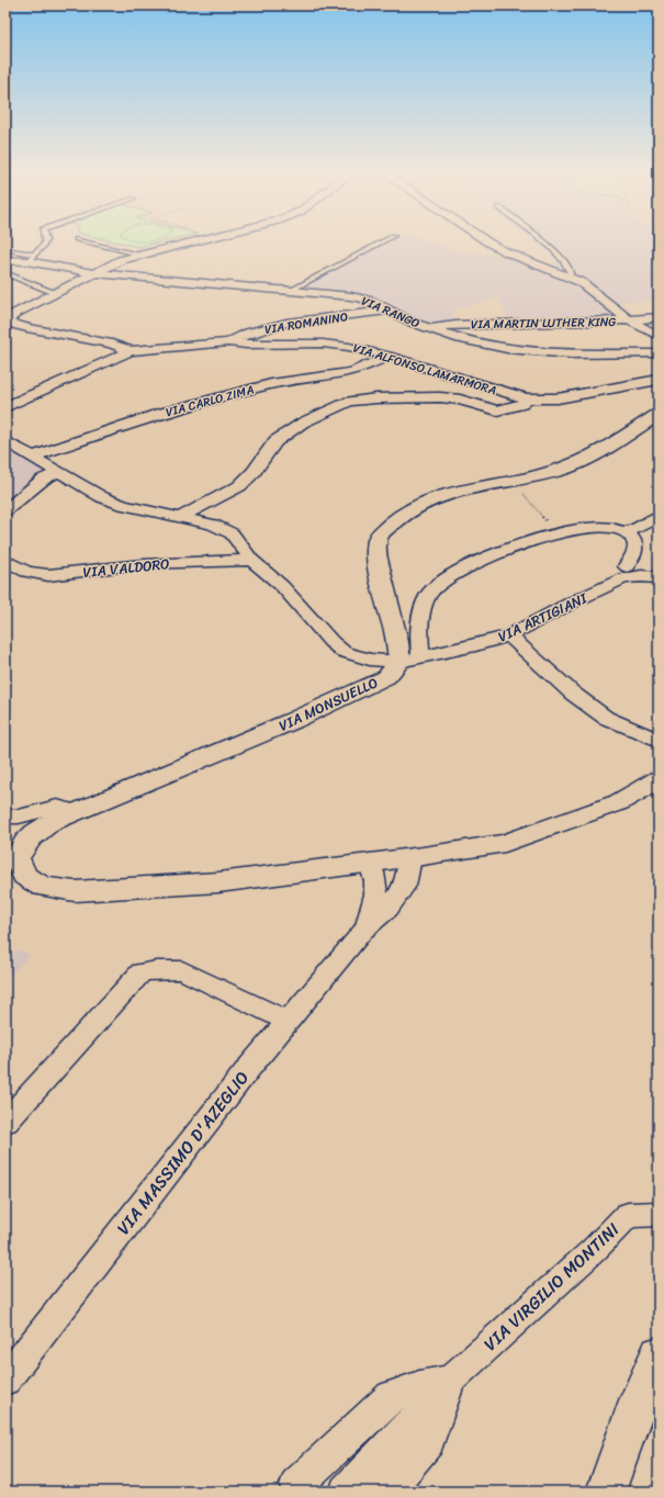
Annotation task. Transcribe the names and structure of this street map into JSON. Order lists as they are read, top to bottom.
{
  "streets": {
    "main road": ["VIA MONSUELLO"],
    "street": [
      "VIA RANGO",
      "VIA ROMANINO",
      "VIA MARTIN LUTHER KING",
      "VIA ALFONSO LAMARMORA",
      "VIA CARLO ZIMA",
      "VIA VALDORO",
      "VIA ARTIGIANI",
      "VIA MASSIMO D'AZEGLIO",
      "VIA VIRGILIO MONTINI"
    ]
  },
  "crossings": [
    ["VIA RANGO", "VIA ROMANINO"],
    ["VIA RANGO", "VIA MARTIN LUTHER KING"],
    ["VIA ROMANINO", "VIA ALFONSO LAMARMORA"],
    ["VIA ALFONSO LAMARMORA", "VIA CARLO ZIMA"],
    ["VIA CARLO ZIMA", "VIA ARTIGIANI"],
    ["VIA VALDORO", "VIA ARTIGIANI"],
    ["VIA ARTIGIANI", "VIA MONSUELLO"],
    ["VIA MONSUELLO", "VIA MASSIMO D'AZEGLIO"]
  ]
}
